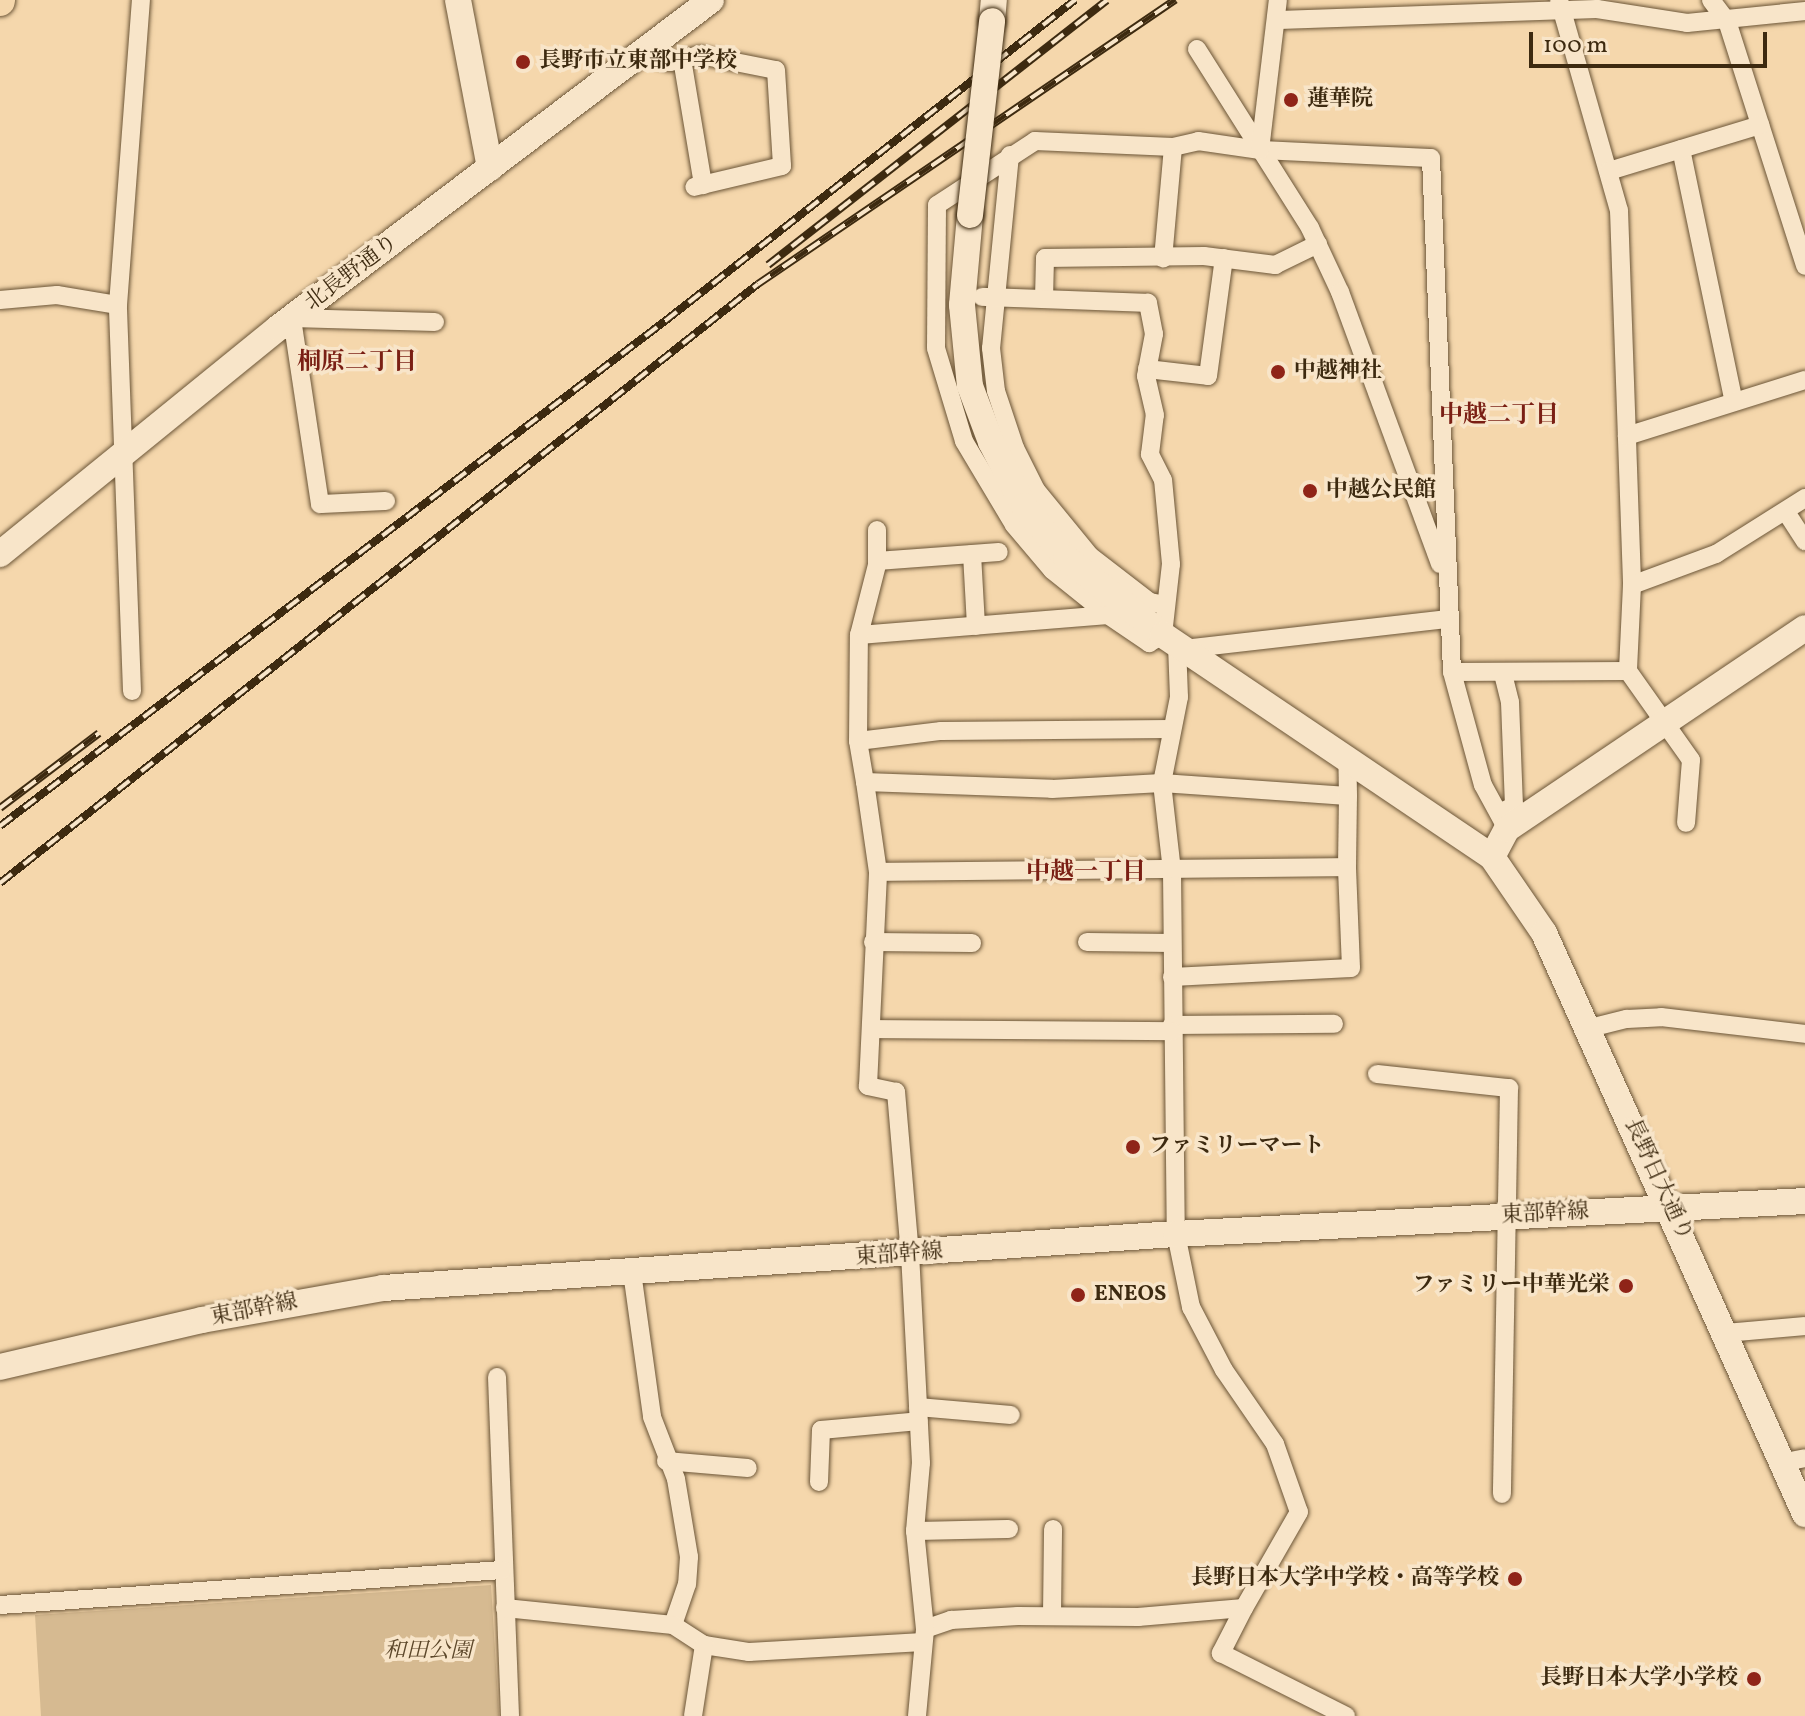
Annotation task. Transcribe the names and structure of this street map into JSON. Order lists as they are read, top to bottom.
{
  "streets": {
    "street": ["北長野通り", "長野日大通り", "東部幹線"]
  },
  "crossings": [
    ["長野日大通り", "東部幹線"]
  ],
  "districts": ["桐原二丁目", "中越二丁目", "中越一丁目"],
  "parks": ["和田公園"],
  "places": [
    "長野市立東部中学校",
    "蓮華院",
    "中越神社",
    "中越公民館",
    "ファミリーマート",
    "ファミリー中華光栄",
    "ENEOS",
    "長野日本大学中学校・高等学校",
    "長野日本大学小学校"
  ],
  "scale_bar": "100 m"
}
